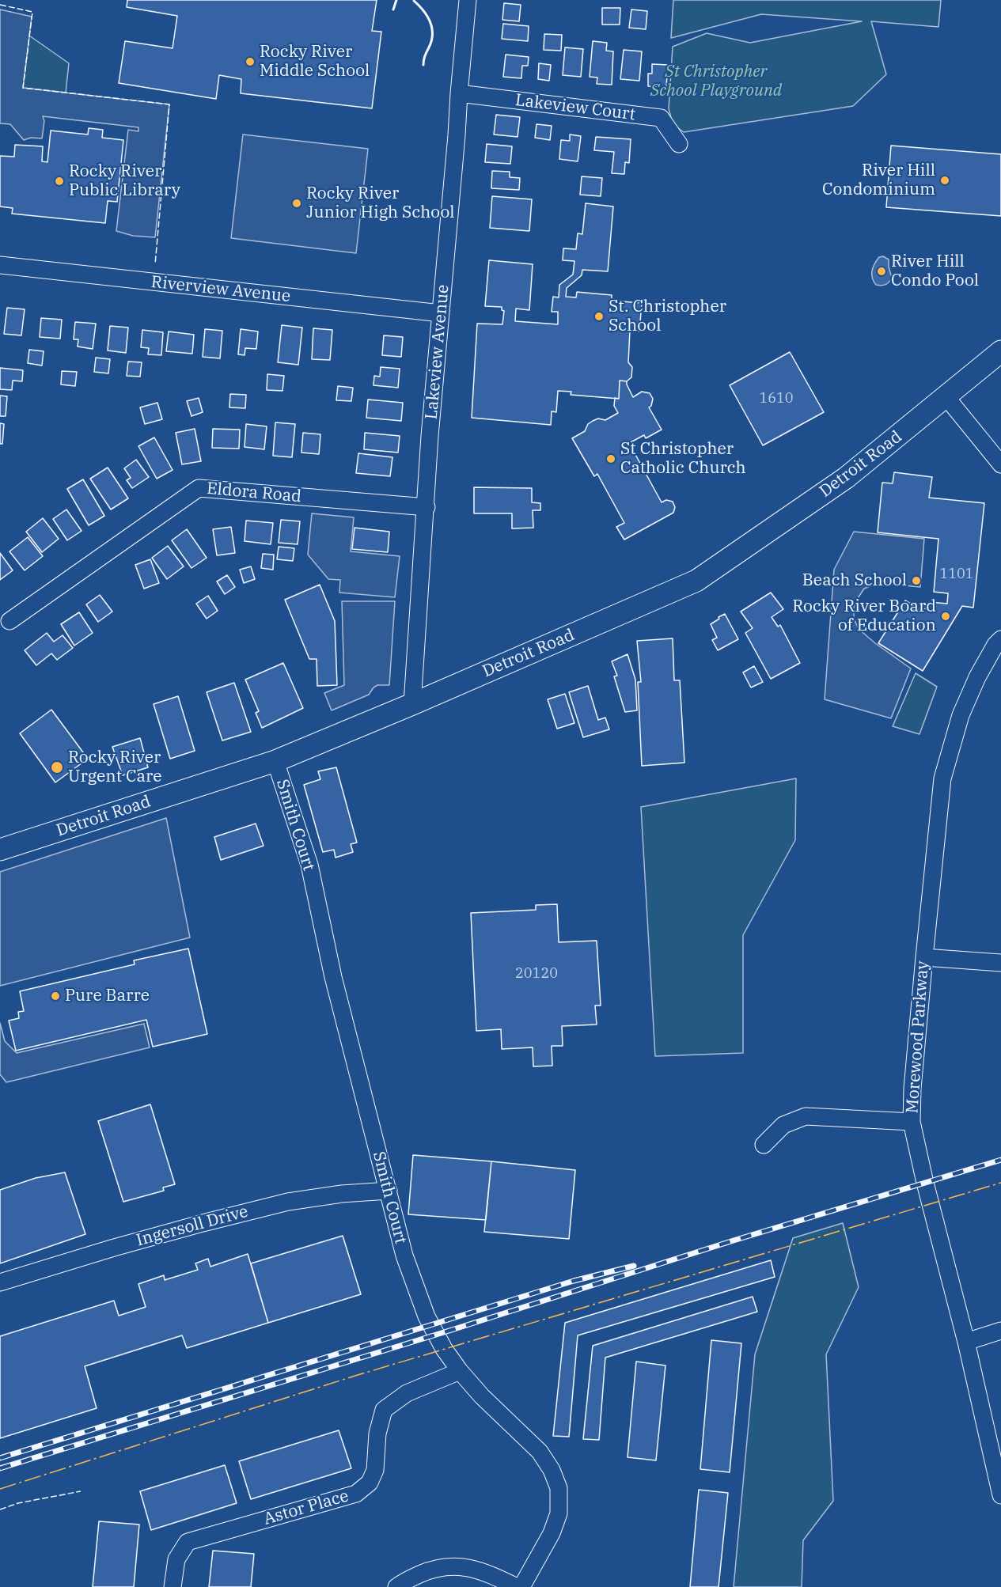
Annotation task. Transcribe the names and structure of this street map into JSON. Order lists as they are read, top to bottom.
{
  "streets": {
    "main road": ["Detroit Road"],
    "street": [
      "Lakeview Court",
      "Riverview Avenue",
      "Lakeview Avenue",
      "Eldora Road",
      "Smith Court",
      "Morewood Parkway",
      "Ingersoll Drive",
      "Astor Place"
    ]
  },
  "crossings": [
    ["Lakeview Court", "Lakeview Avenue"],
    ["Riverview Avenue", "Lakeview Avenue"],
    ["Lakeview Avenue", "Detroit Road"],
    ["Lakeview Avenue", "Eldora Road"],
    ["Detroit Road", "Smith Court"],
    ["Smith Court", "Ingersoll Drive"],
    ["Smith Court", "Astor Place"]
  ],
  "parks": ["St Christopher School Playground"],
  "places": [
    "Rocky River Middle School",
    "River Hill Condominium",
    "Rocky River Public Library",
    "Rocky River Junior High School",
    "River Hill Condo Pool",
    "St. Christopher School",
    "St Christopher Catholic Church",
    "Beach School",
    "Rocky River Board of Education",
    "Rocky River Urgent Care",
    "Pure Barre"
  ],
  "house_numbers": ["1610", "1101", "20120"]
}
